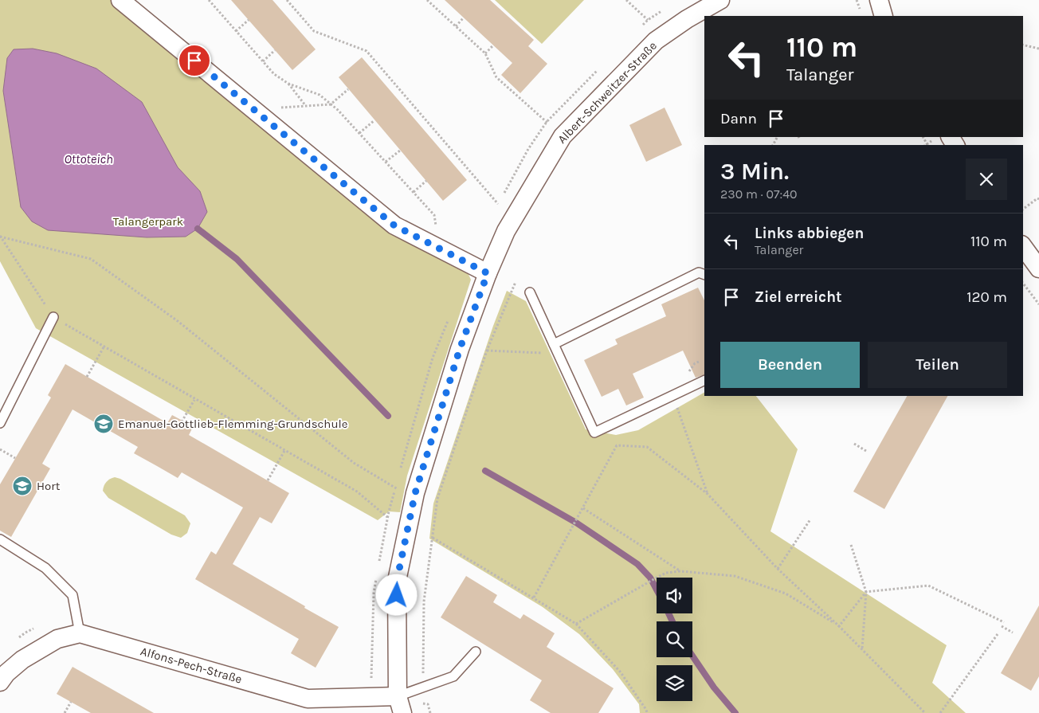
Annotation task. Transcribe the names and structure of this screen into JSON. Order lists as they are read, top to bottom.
{
  "streets": {
    "street": ["Albert-Schweitzer-Straße", "Alfons-Pech-Straße"]
  },
  "crossings": [
    ["Albert-Schweitzer-Straße", "Alfons-Pech-Straße"]
  ],
  "water": ["Ottoteich"],
  "parks": ["Talangerpark"],
  "places": {
    "school or university": ["Emanuel-Gottlieb-Flemming-Grundschule", "Hort"]
  },
  "page": {
    "turn": ["110 m", "Talanger"],
    "then": "Dann",
    "heading": ["3 Min.", "230 m · 07:40"],
    "list": [
      {
        "name": "Links abbiegen",
        "note": "Talanger",
        "value": "110 m"
      },
      {
        "name": "Ziel erreicht",
        "value": "120 m"
      }
    ],
    "buttons": ["Beenden", "Teilen"]
  }
}
